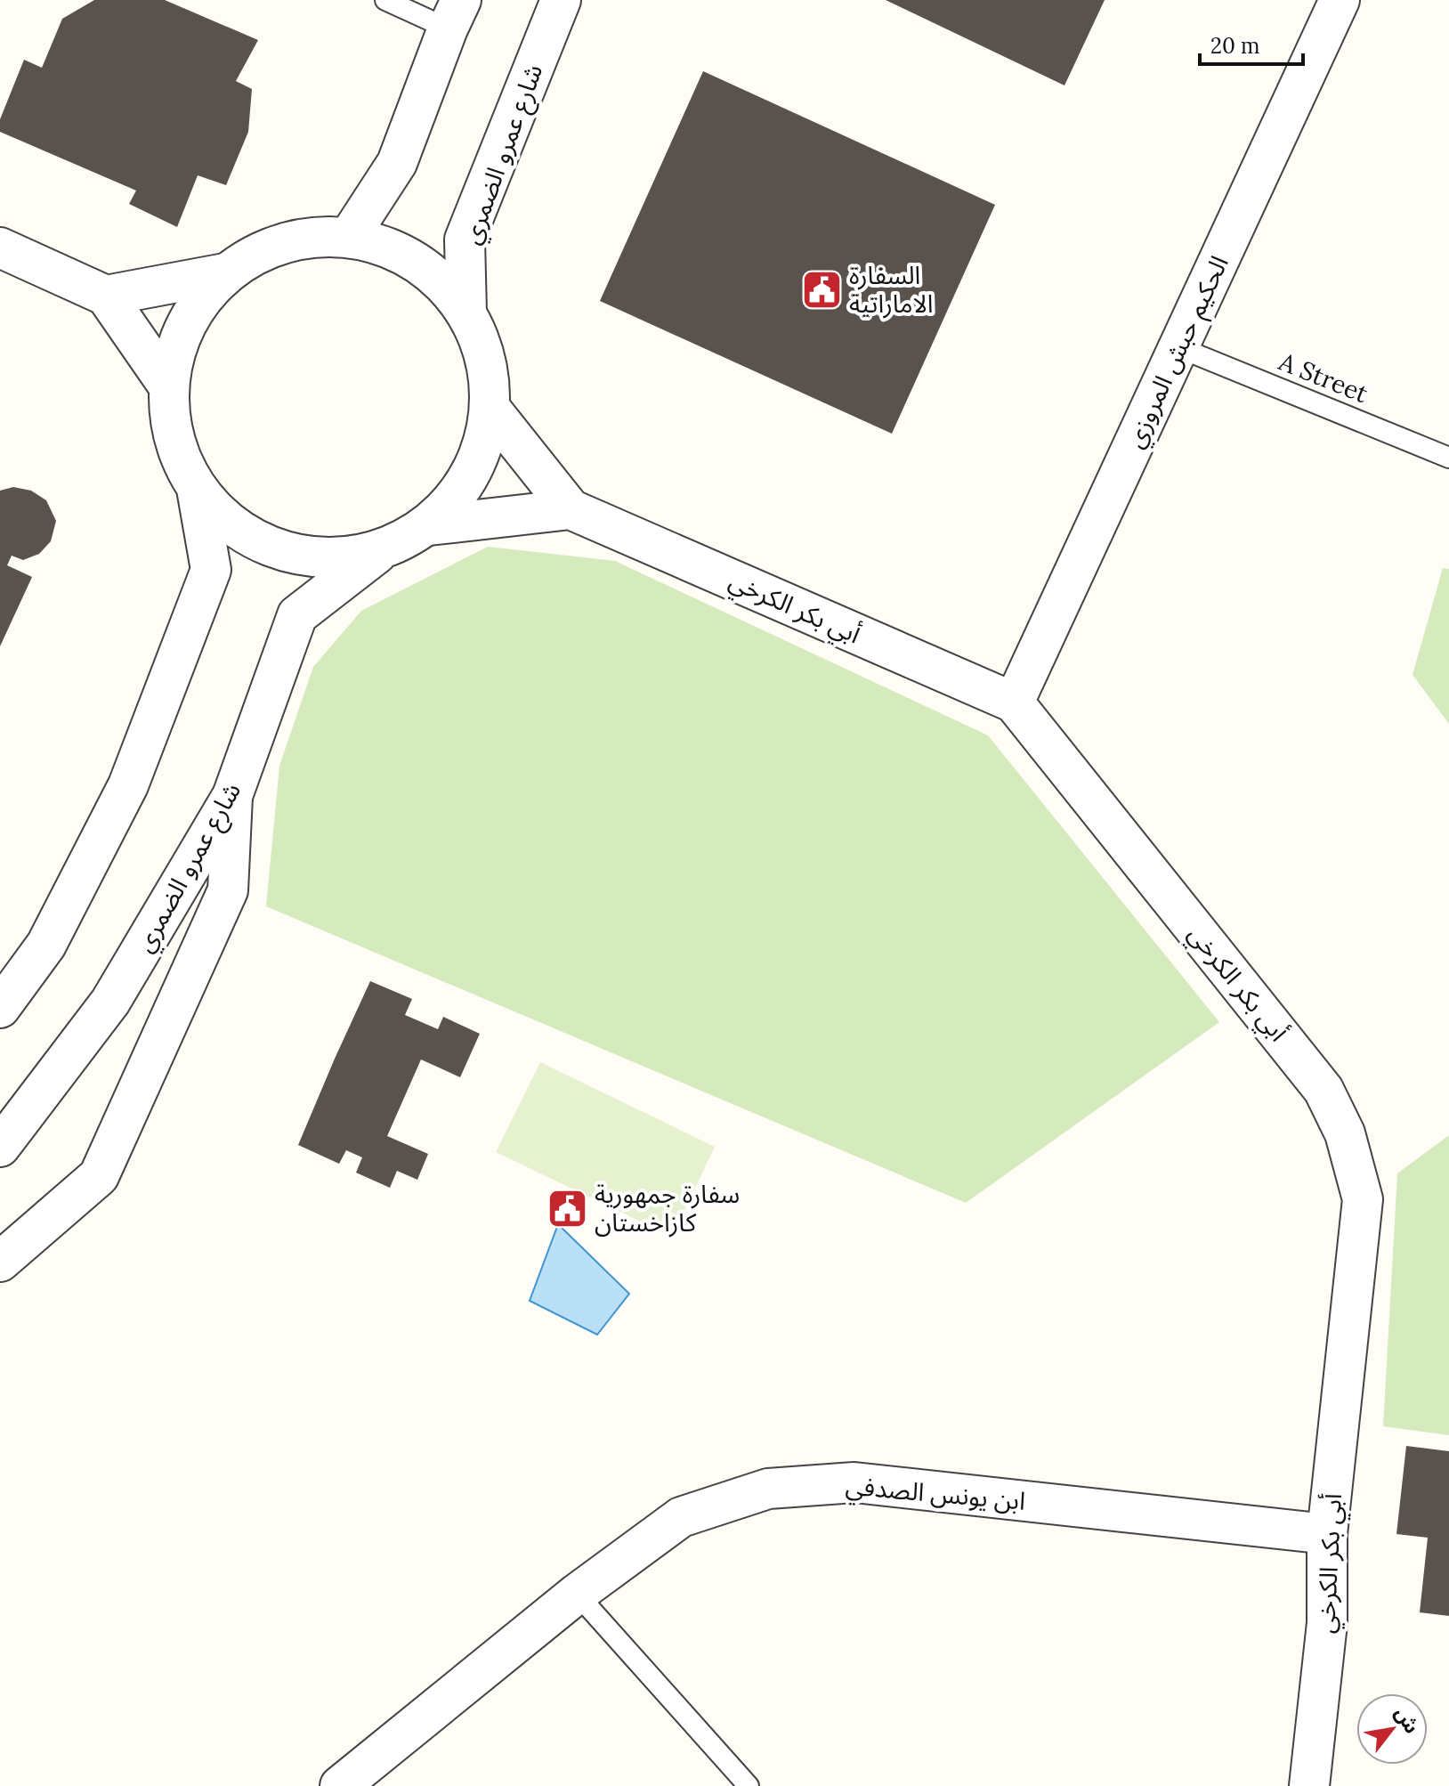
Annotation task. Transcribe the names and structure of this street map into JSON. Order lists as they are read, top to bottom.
{
  "streets": {
    "street": [
      "شارع عمرو الضمري",
      "الحكيم حبش المروزي",
      "أبي بكر الكرخي",
      "ابن يونس الصدفي"
    ],
    "lane": ["A Street"]
  },
  "crossings": [
    ["الحكيم حبش المروزي", "A Street"],
    ["الحكيم حبش المروزي", "أبي بكر الكرخي"],
    ["أبي بكر الكرخي", "ابن يونس الصدفي"]
  ],
  "places": {
    "public building": ["السفارة الاماراتية", "سفارة جمهورية كازاخستان"]
  },
  "scale_bar": "20 m",
  "north": "top right"
}
